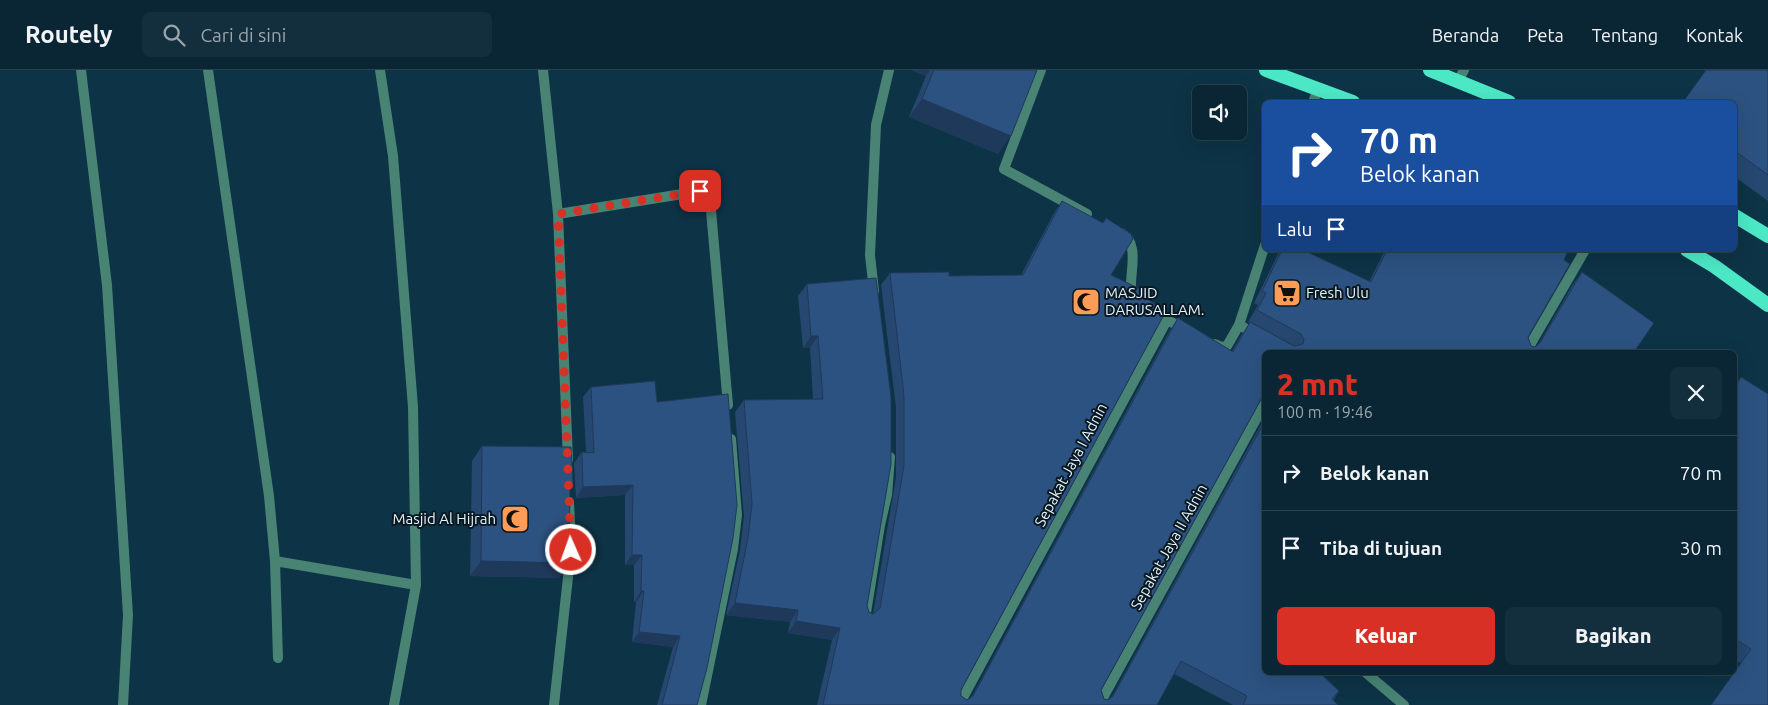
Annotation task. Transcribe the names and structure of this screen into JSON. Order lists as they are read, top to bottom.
{
  "streets": {
    "street": ["Sepakat Jaya I Adnin", "Sepakat Jaya II Adnin"]
  },
  "places": {
    "supermarket": ["Fresh Ulu"],
    "mosque": ["MASJID DARUSALLAM.", "Masjid Al Hijrah"]
  },
  "page": {
    "header": "Routely",
    "search": "Cari di sini",
    "nav": [
      "Beranda",
      "Peta",
      "Tentang",
      "Kontak"
    ],
    "turn": ["70 m", "Belok kanan"],
    "then": "Lalu",
    "heading": ["2 mnt", "100 m · 19:46"],
    "list": [
      {
        "name": "Belok kanan",
        "value": "70 m"
      },
      {
        "name": "Tiba di tujuan",
        "value": "30 m"
      }
    ],
    "buttons": ["Keluar", "Bagikan"]
  }
}
